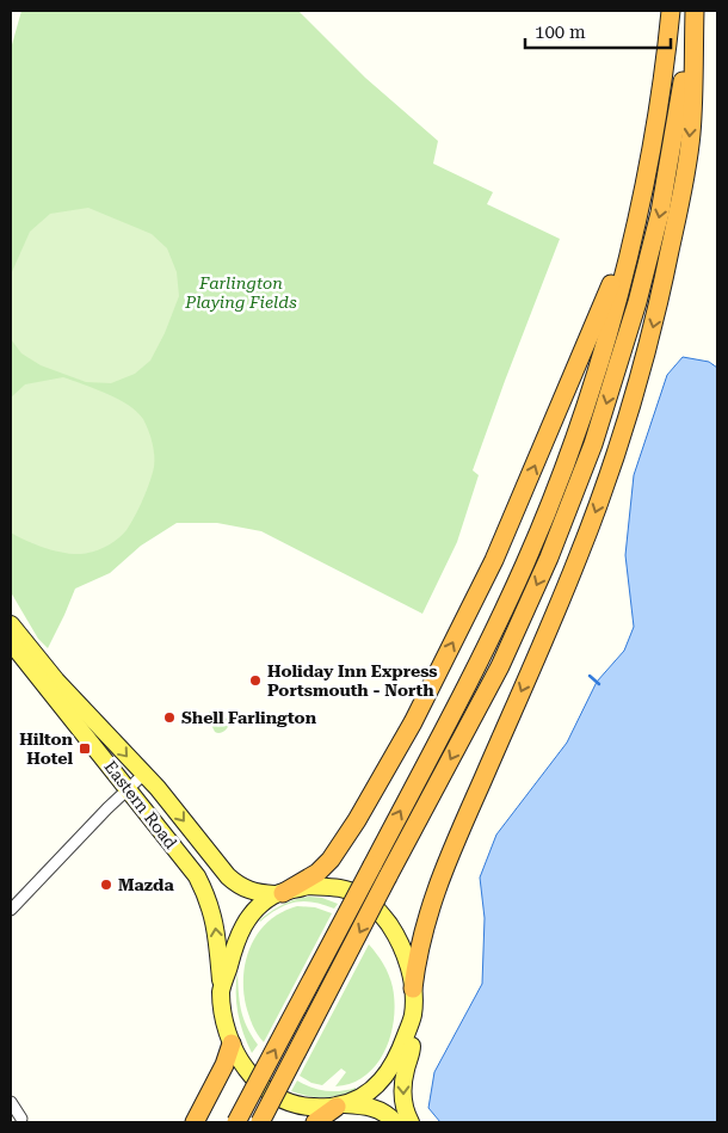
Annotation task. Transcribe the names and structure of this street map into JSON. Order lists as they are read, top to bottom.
{
  "streets": {
    "main road": ["Eastern Road"]
  },
  "parks": ["Farlington Playing Fields"],
  "places": {
    "other": ["Holiday Inn Express Portsmouth - North", "Shell Farlington", "Mazda"],
    "transit": ["Hilton Hotel"]
  },
  "scale_bar": "100 m"
}
